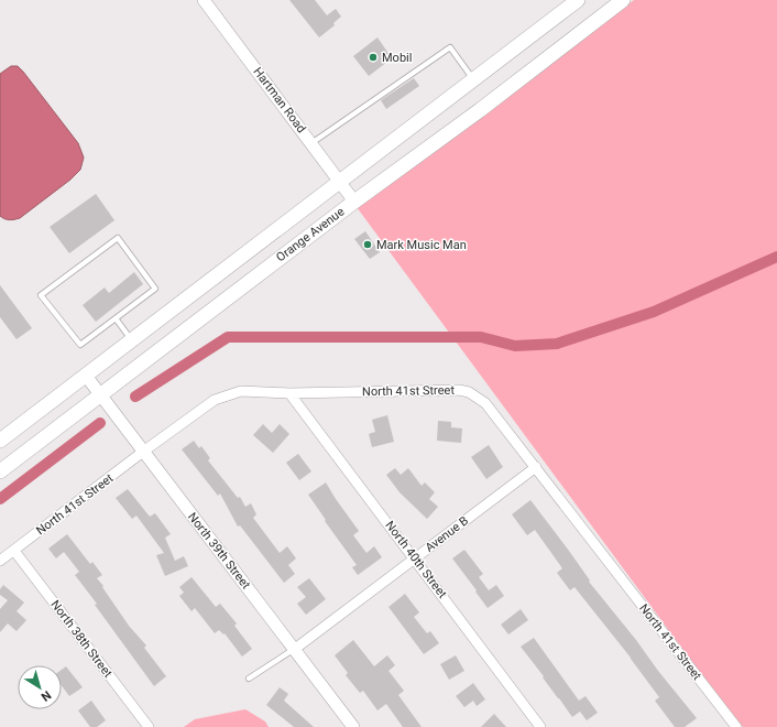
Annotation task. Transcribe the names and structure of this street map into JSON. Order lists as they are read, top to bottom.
{
  "streets": {
    "main road": ["Orange Avenue"],
    "street": [
      "Hartman Road",
      "North 41st Street",
      "Avenue B",
      "North 39th Street",
      "North 40th Street",
      "North 38th Street"
    ]
  },
  "crossings": [
    ["Hartman Road", "Orange Avenue"],
    ["Orange Avenue", "North 39th Street"],
    ["North 41st Street", "Avenue B"],
    ["North 41st Street", "North 39th Street"],
    ["North 41st Street", "North 40th Street"],
    ["North 41st Street", "North 38th Street"],
    ["Avenue B", "North 39th Street"],
    ["Avenue B", "North 40th Street"]
  ],
  "places": ["Mobil", "Mark Music Man"],
  "north": "bottom right"
}
